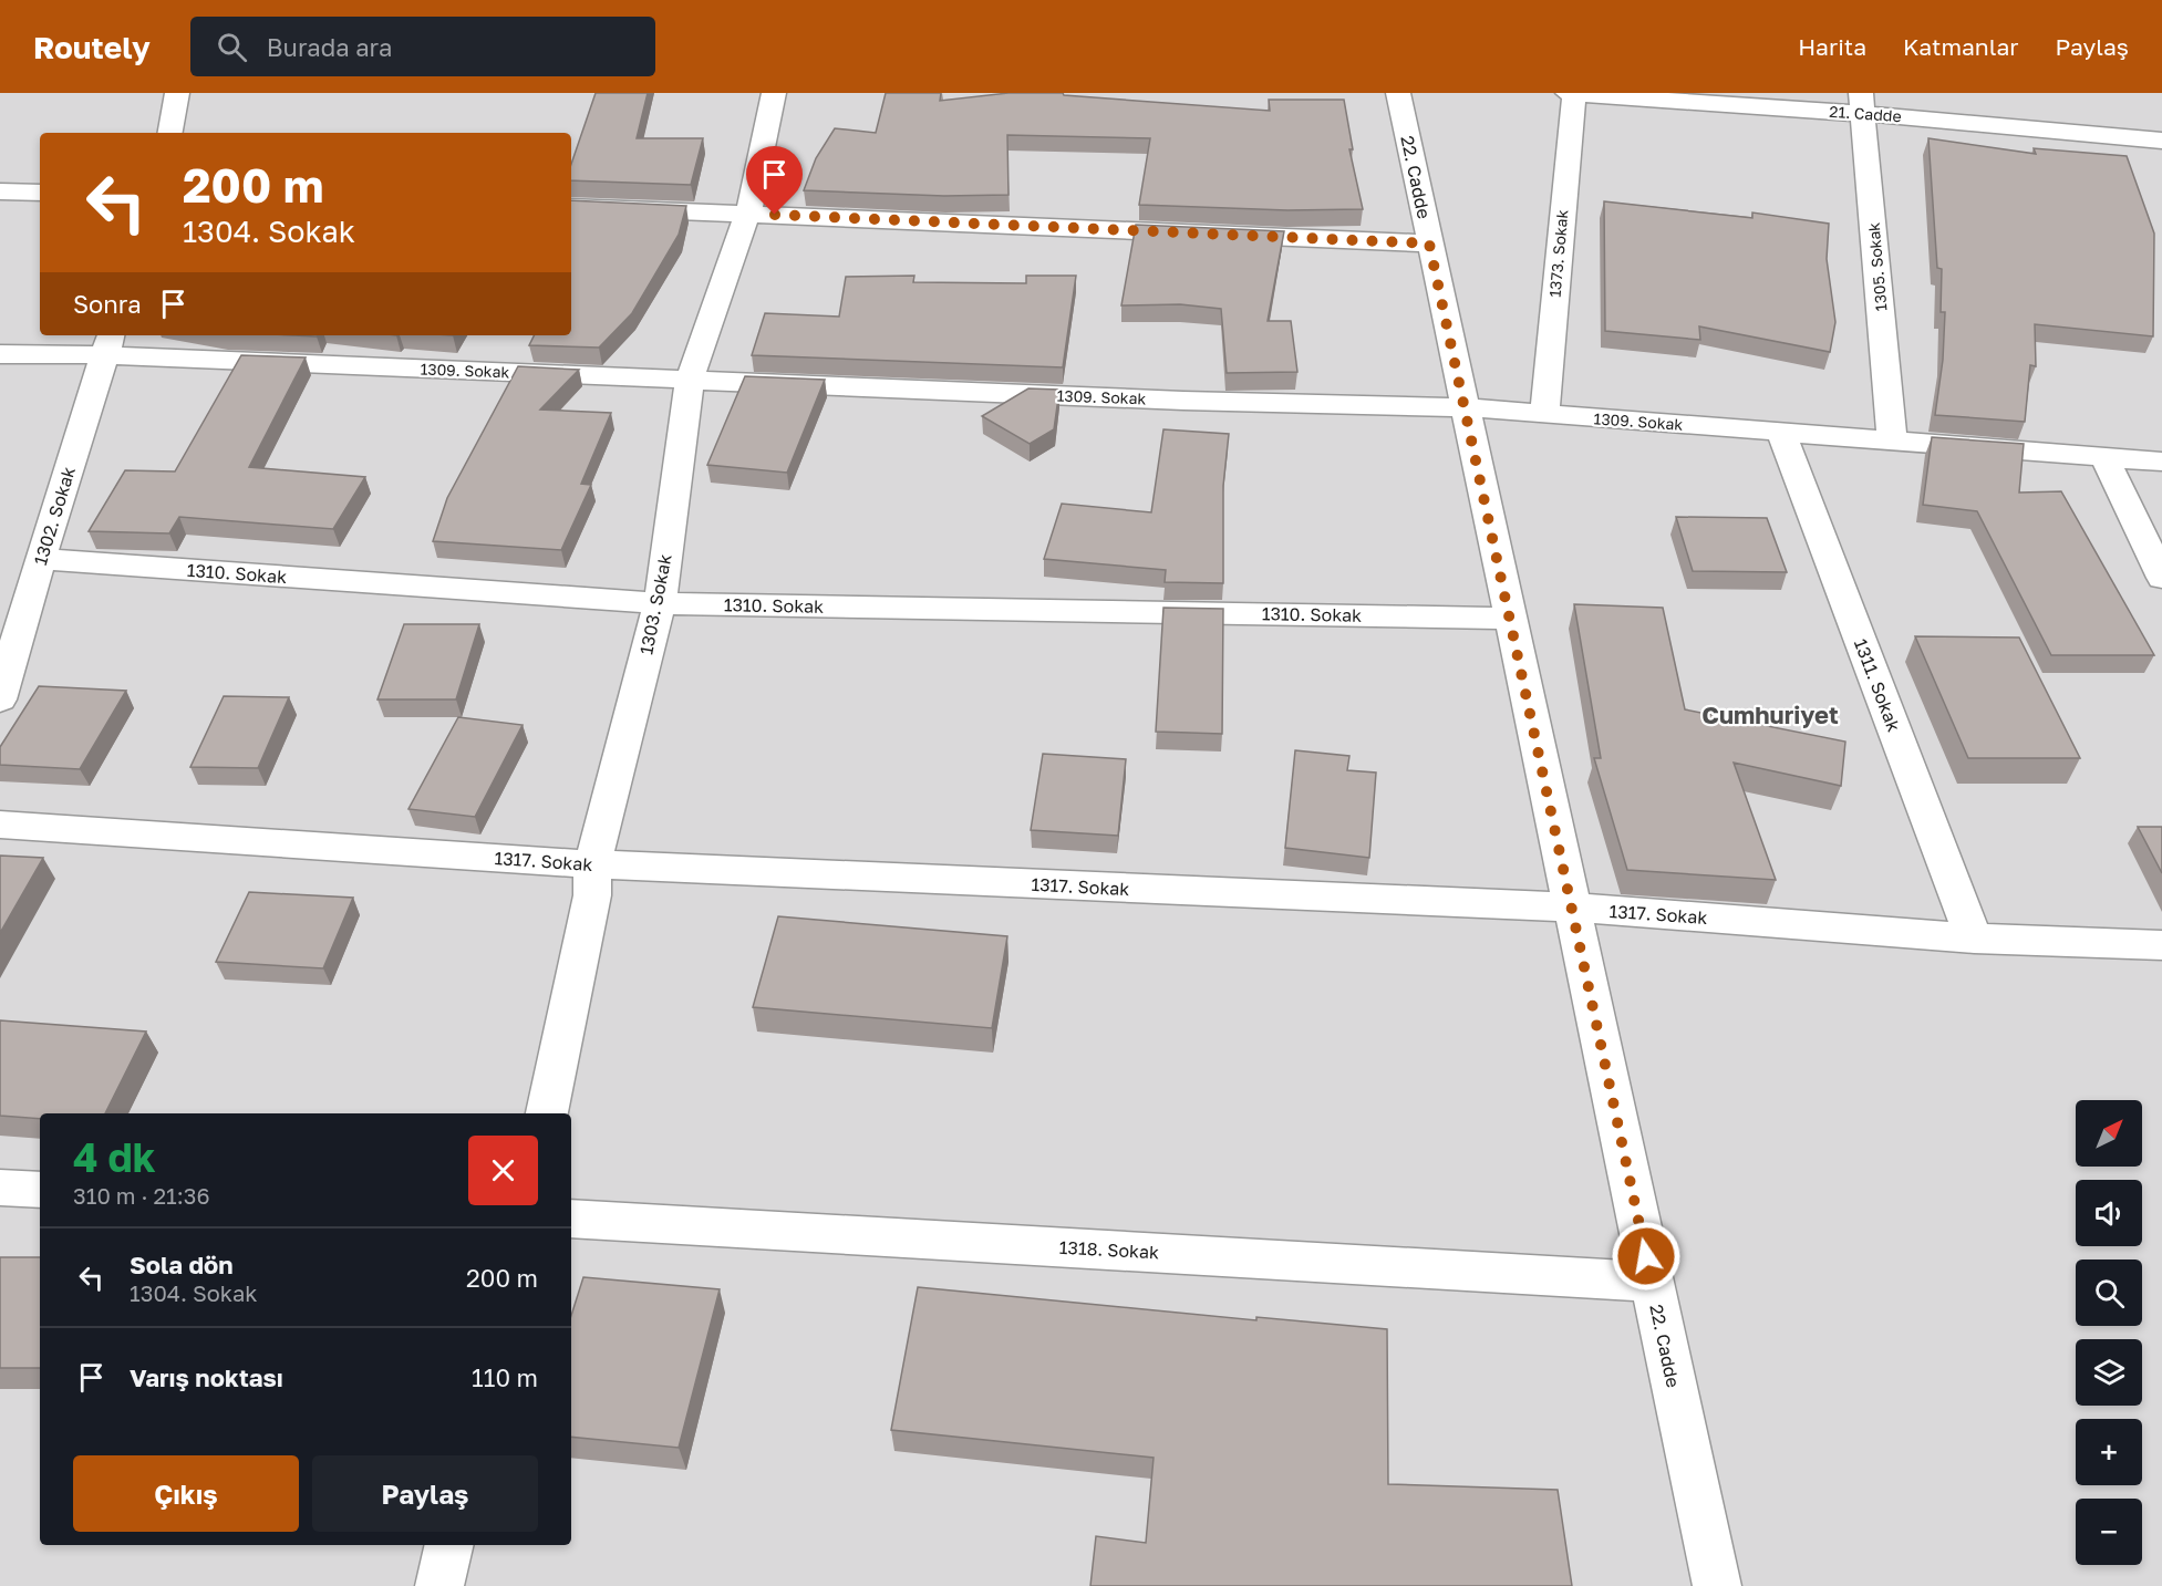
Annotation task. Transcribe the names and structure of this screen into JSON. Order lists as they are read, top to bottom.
{
  "streets": {
    "street": [
      "21. Cadde",
      "22. Cadde",
      "1373. Sokak",
      "1305. Sokak",
      "1309. Sokak",
      "1302. Sokak",
      "1310. Sokak",
      "1303. Sokak",
      "1311. Sokak",
      "1317. Sokak",
      "1318. Sokak"
    ]
  },
  "crossings": [
    ["21. Cadde", "1373. Sokak"],
    ["21. Cadde", "1305. Sokak"],
    ["22. Cadde", "1309. Sokak"],
    ["22. Cadde", "1310. Sokak"],
    ["22. Cadde", "1317. Sokak"],
    ["22. Cadde", "1318. Sokak"],
    ["1373. Sokak", "1309. Sokak"],
    ["1305. Sokak", "1309. Sokak"],
    ["1309. Sokak", "1302. Sokak"],
    ["1309. Sokak", "1303. Sokak"],
    ["1309. Sokak", "1311. Sokak"],
    ["1302. Sokak", "1310. Sokak"],
    ["1310. Sokak", "1303. Sokak"],
    ["1303. Sokak", "1317. Sokak"],
    ["1311. Sokak", "1317. Sokak"]
  ],
  "districts": ["Cumhuriyet"],
  "north": "top right",
  "page": {
    "header": "Routely",
    "search": "Burada ara",
    "nav": ["Harita", "Katmanlar", "Paylaş"],
    "turn": ["200 m", "1304. Sokak"],
    "then": "Sonra",
    "map_buttons": ["+", "−"],
    "heading": ["4 dk", "310 m · 21:36"],
    "list": [
      {
        "name": "Sola dön",
        "note": "1304. Sokak",
        "value": "200 m"
      },
      {
        "name": "Varış noktası",
        "value": "110 m"
      }
    ],
    "buttons": ["Çıkış", "Paylaş"]
  }
}
